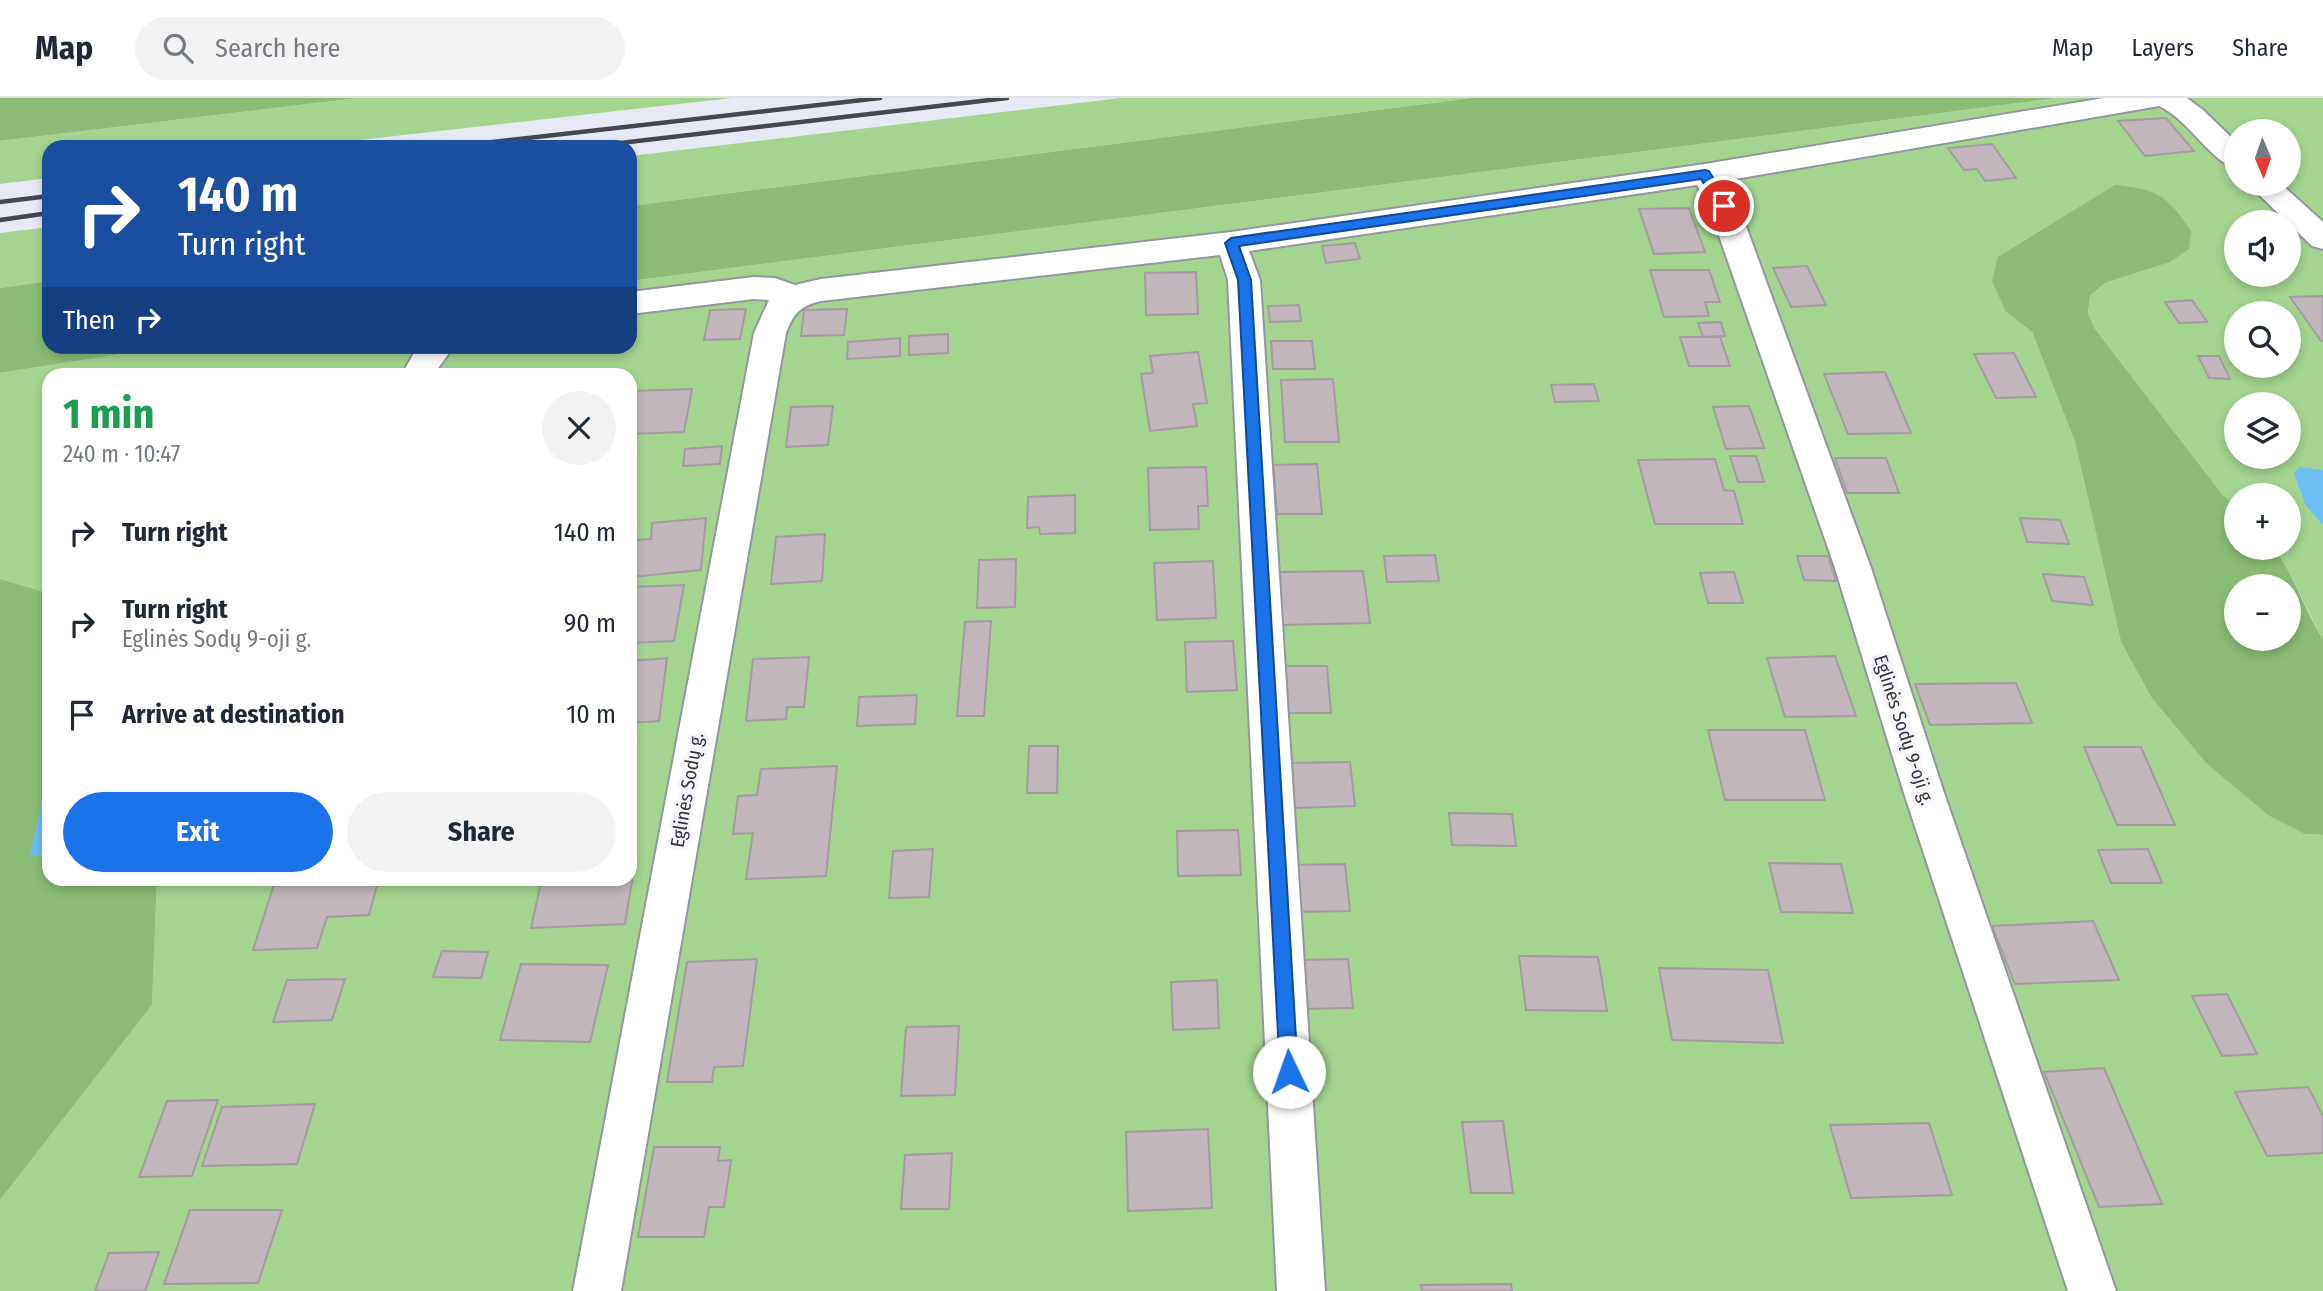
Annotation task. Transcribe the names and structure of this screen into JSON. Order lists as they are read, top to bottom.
{
  "streets": {
    "street": ["Eglinės Sodų 9-oji g.", "Eglinės Sodų g."]
  },
  "north": "bottom",
  "page": {
    "header": "Map",
    "search": "Search here",
    "nav": ["Map", "Layers", "Share"],
    "map_buttons": ["+", "−"],
    "turn": ["140 m", "Turn right"],
    "then": "Then",
    "heading": ["1 min", "240 m · 10:47"],
    "list": [
      {
        "name": "Turn right",
        "value": "140 m"
      },
      {
        "name": "Turn right",
        "note": "Eglinės Sodų 9-oji g.",
        "value": "90 m"
      },
      {
        "name": "Arrive at destination",
        "value": "10 m"
      }
    ],
    "buttons": ["Exit", "Share"]
  }
}
